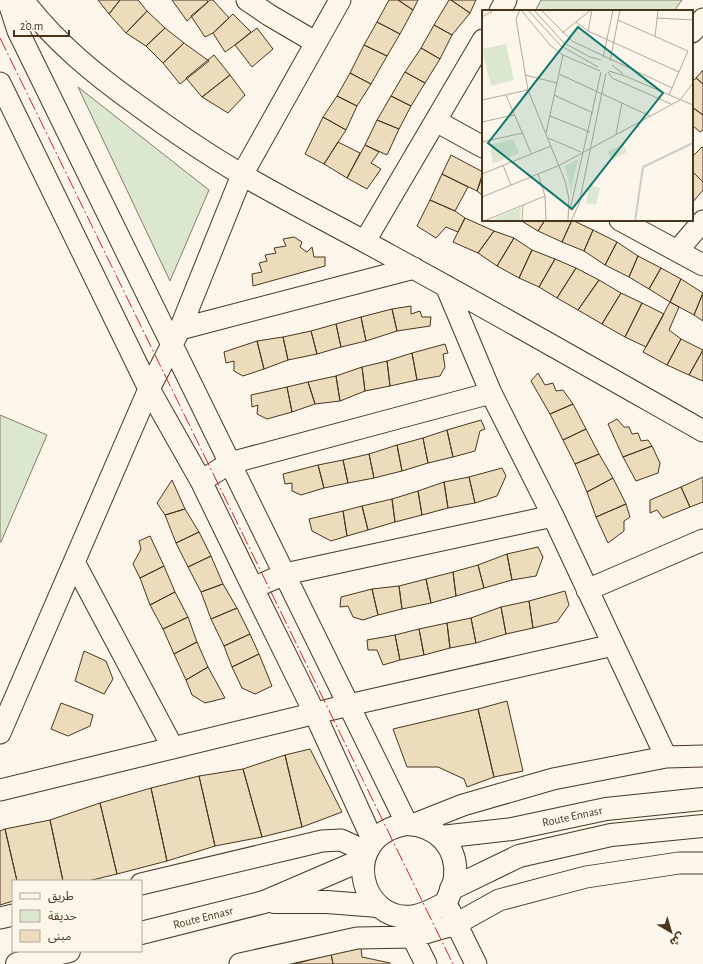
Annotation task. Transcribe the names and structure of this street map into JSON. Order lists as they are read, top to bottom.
{
  "streets": {
    "main road": ["Route Ennasr"]
  },
  "legend": ["طريق", "حديقة", "مبنى"],
  "scale_bar": "20 m",
  "north": "bottom right"
}
